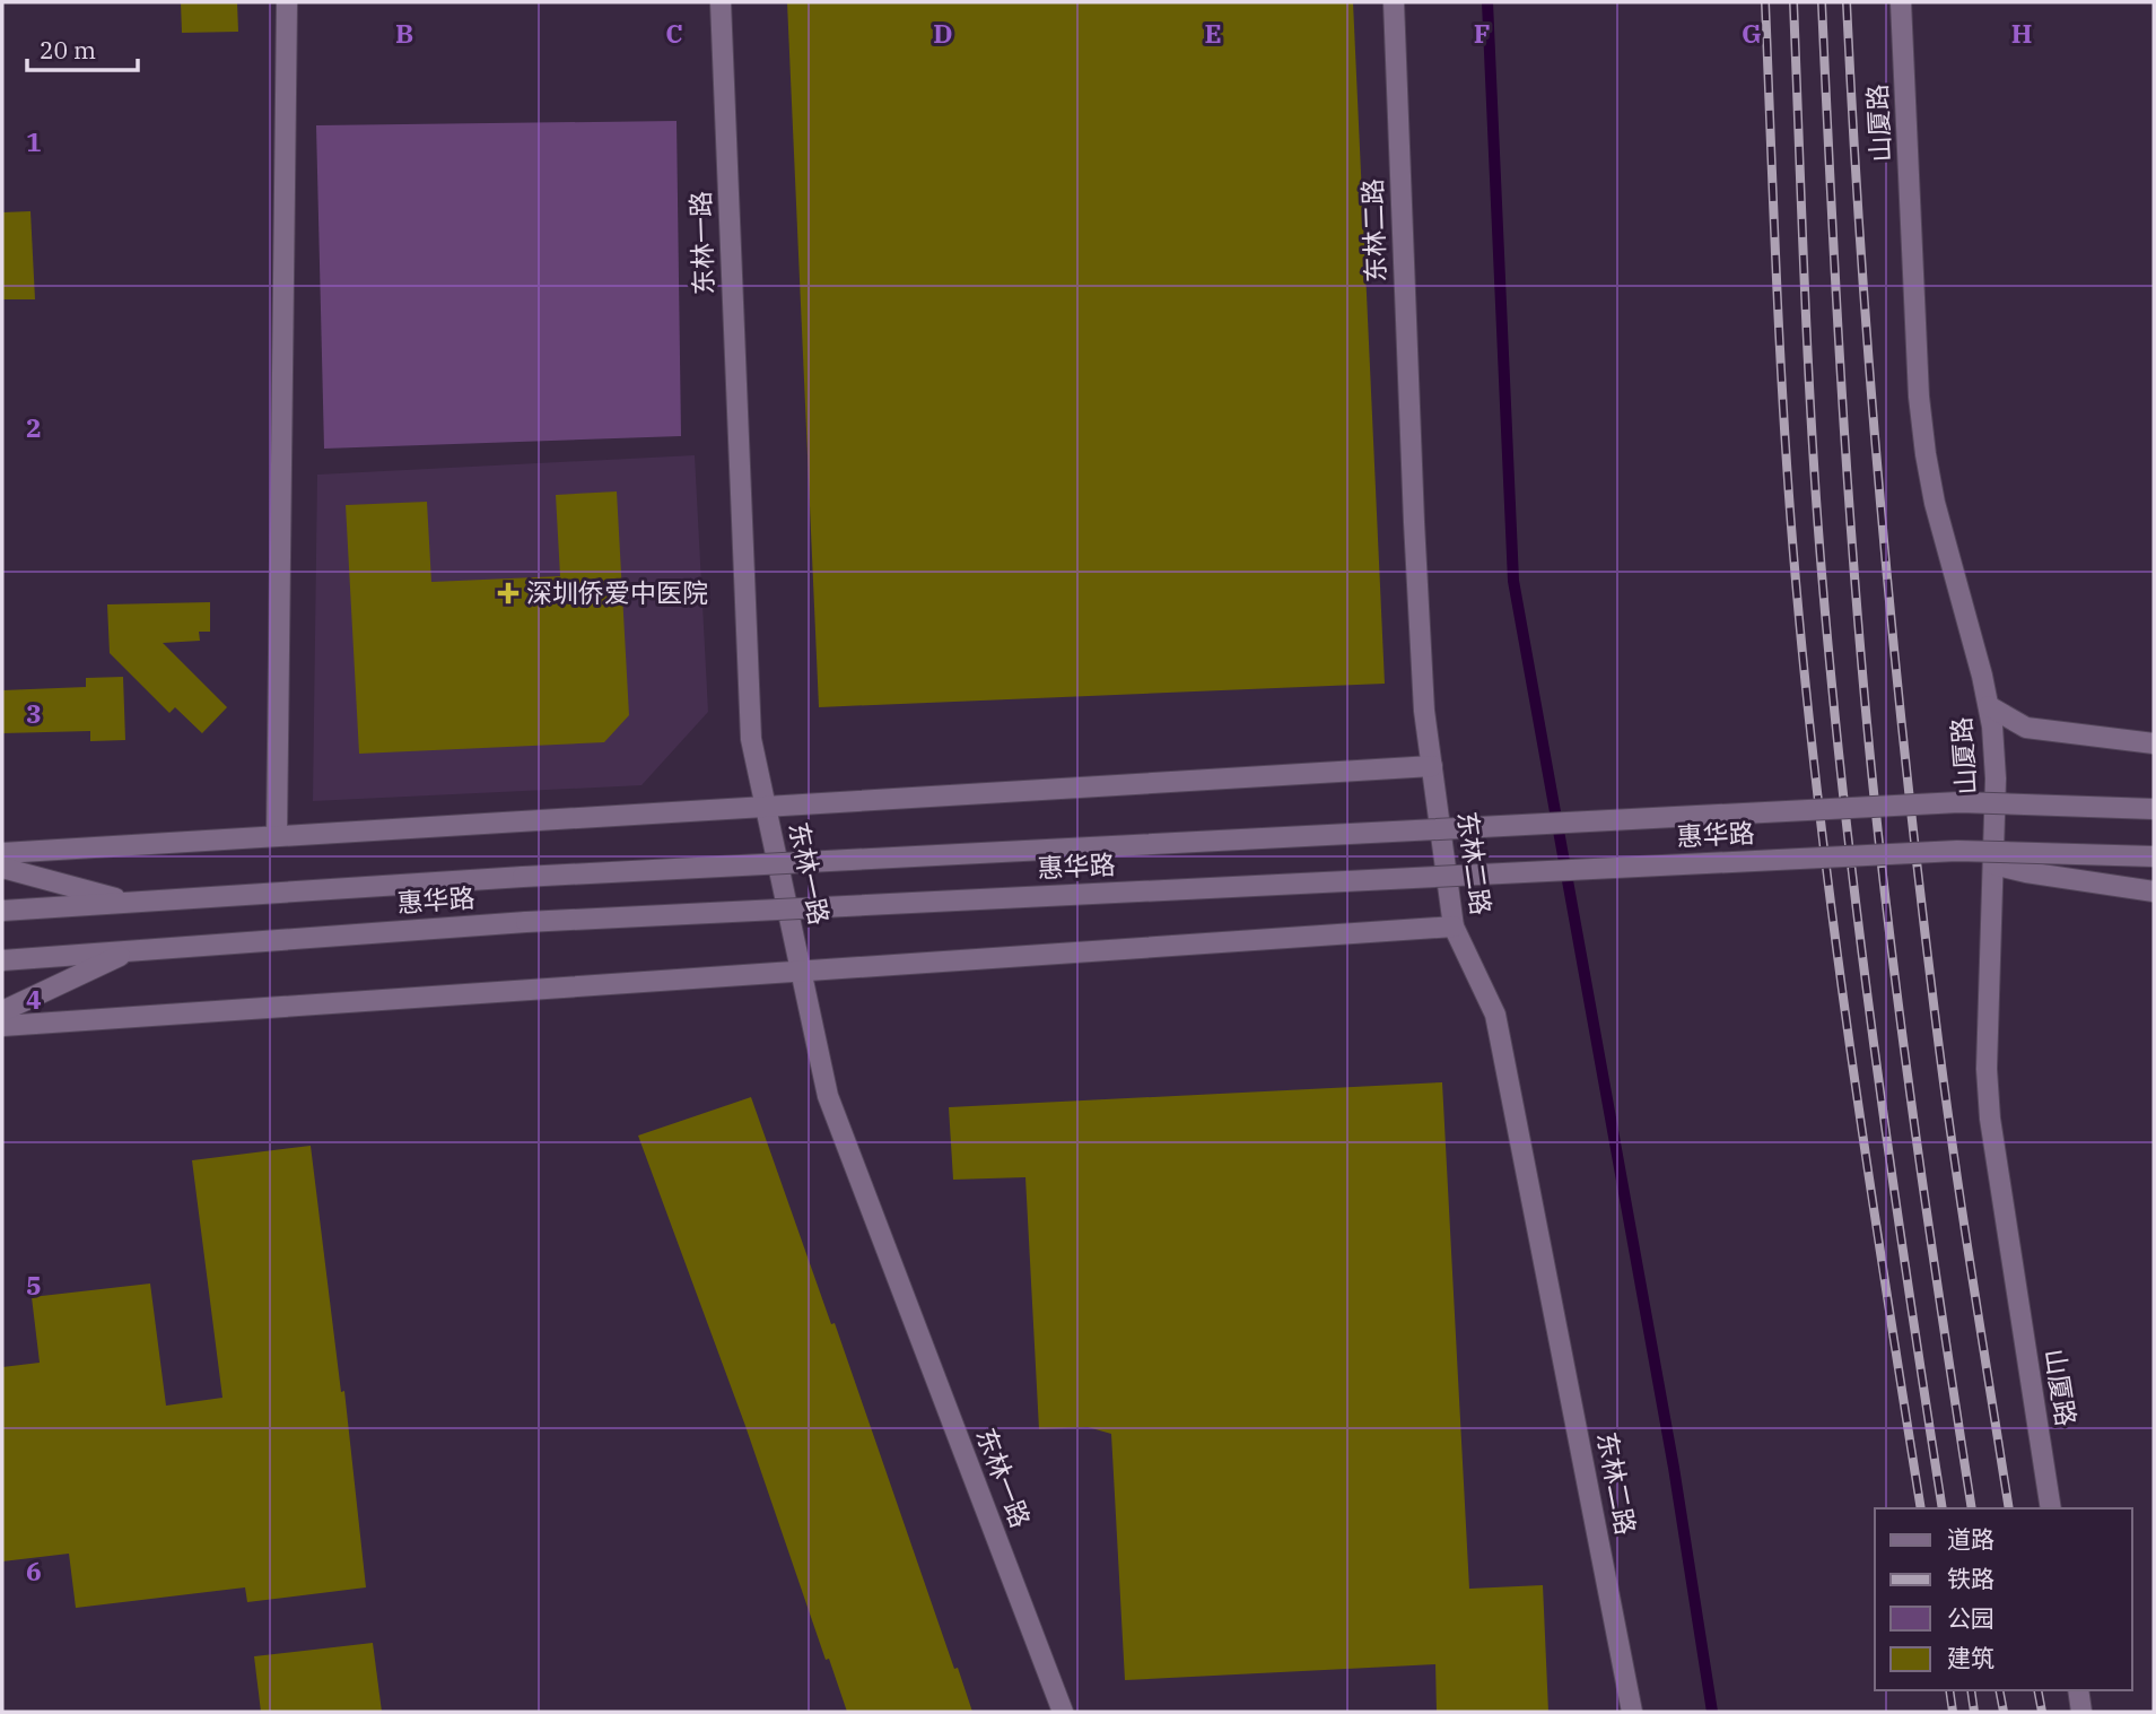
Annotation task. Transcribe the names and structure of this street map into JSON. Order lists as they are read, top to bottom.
{
  "streets": {
    "street": [
      "山厦路",
      "东林二路",
      "东林一路",
      "惠华路"
    ]
  },
  "places": {
    "health": ["深圳侨爱中医院"]
  },
  "legend": [
    "道路",
    "铁路",
    "公园",
    "建筑"
  ],
  "scale_bar": "20 m",
  "grid": {
    "columns": [
      "B",
      "C",
      "D",
      "E",
      "F",
      "G",
      "H"
    ],
    "rows": [
      "1",
      "2",
      "3",
      "4",
      "5",
      "6"
    ]
  }
}
